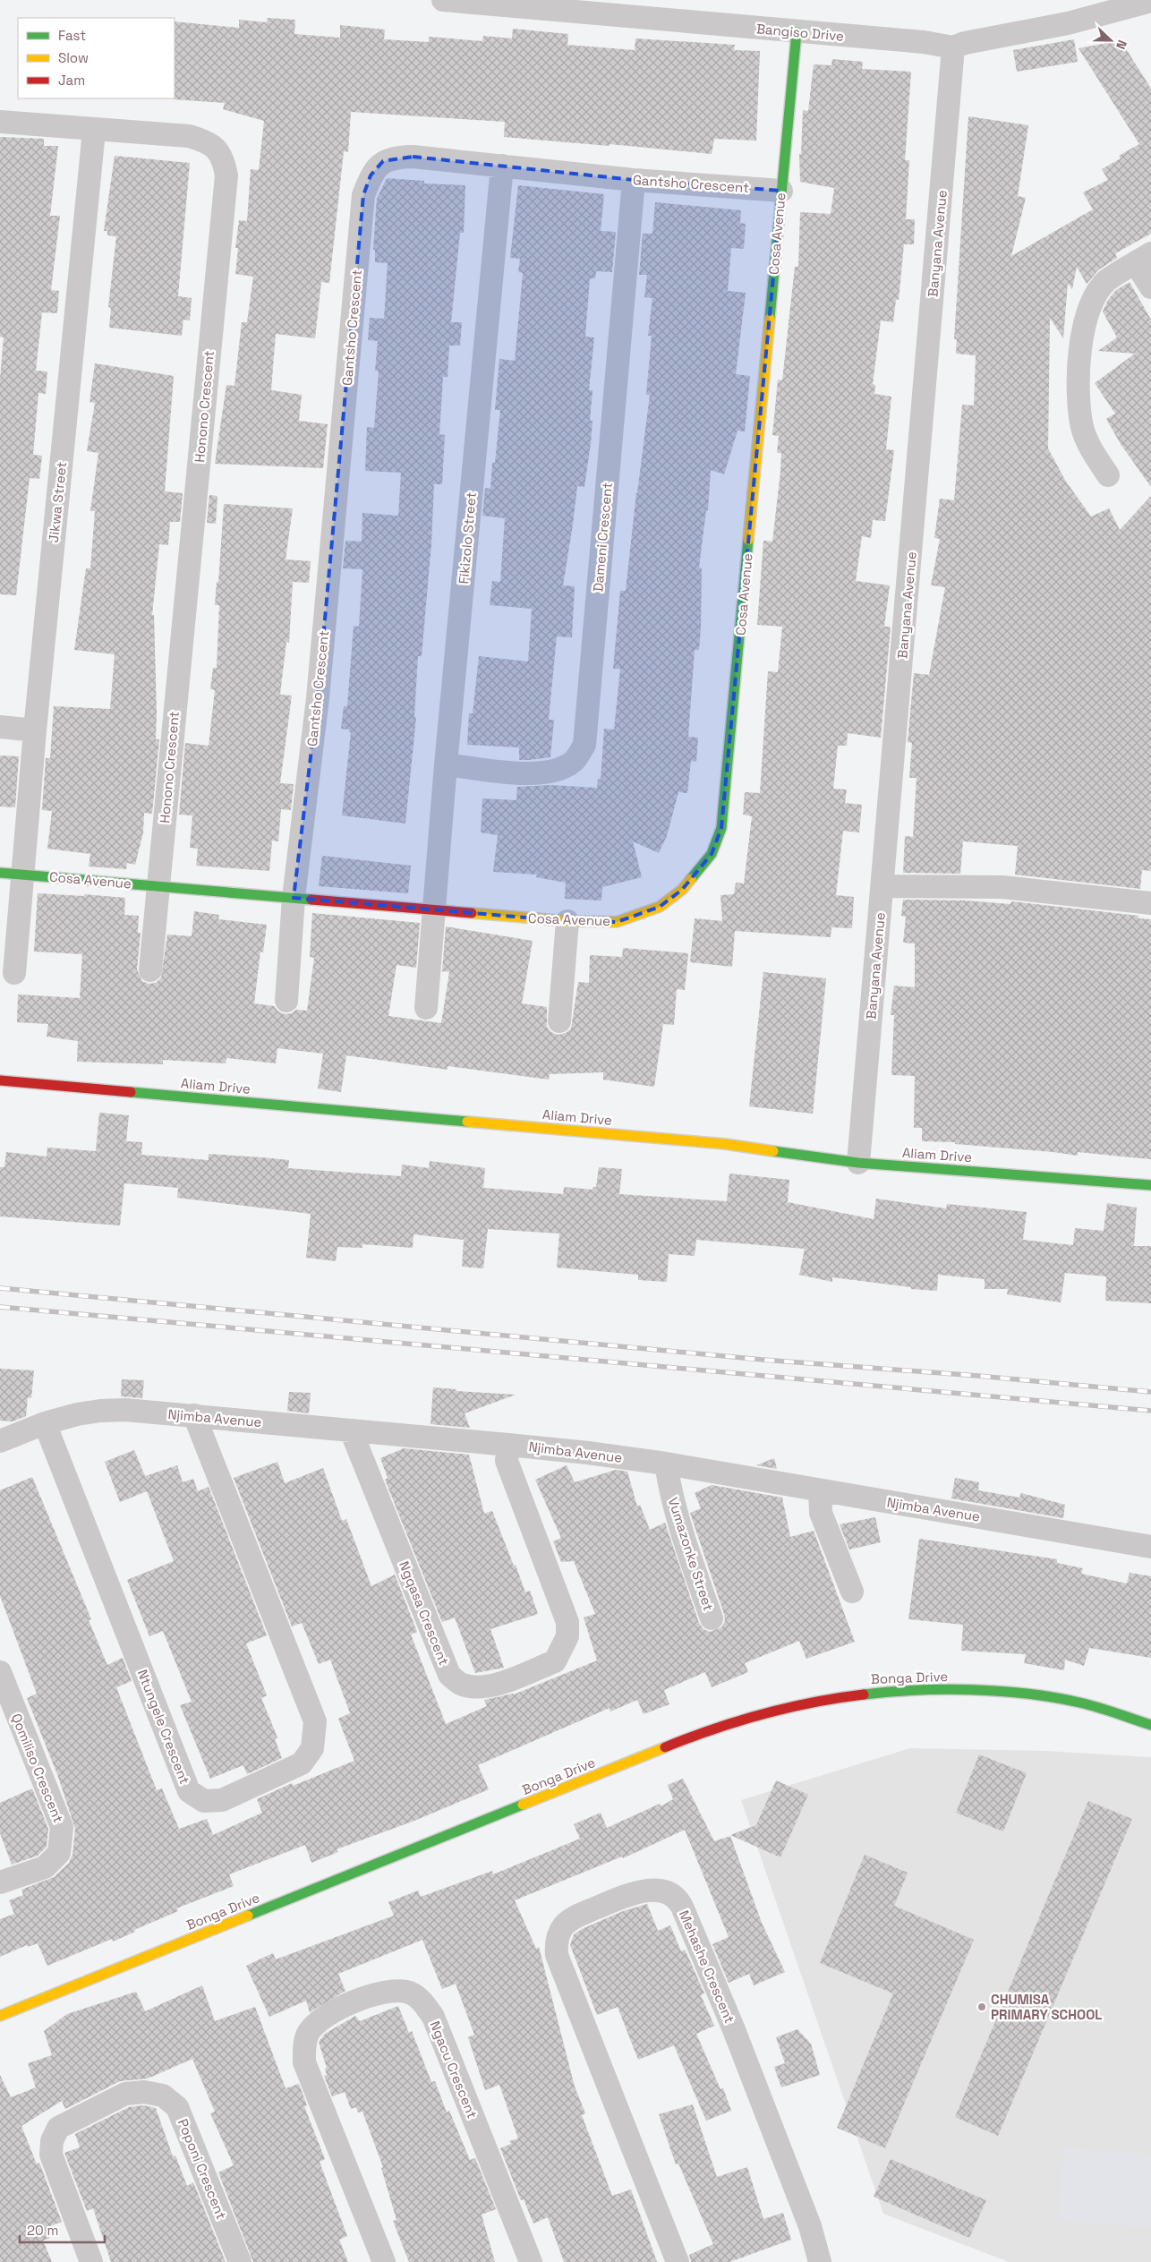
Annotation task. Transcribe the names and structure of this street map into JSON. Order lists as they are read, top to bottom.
{
  "streets": {
    "street": [
      "Bangiso Drive",
      "Gantsho Crescent",
      "Cosa Avenue",
      "Banyana Avenue",
      "Honono Crescent",
      "Jikwa Street",
      "Dameni Crescent",
      "Fikizolo Street",
      "Aliam Drive",
      "Njimba Avenue",
      "Vumazonke Street",
      "Ngqasa Crescent",
      "Bonga Drive",
      "Ntungele Crescent",
      "Qomiliso Crescent",
      "Mehashe Crescent",
      "Ngacu Crescent",
      "Poponi Crescent"
    ]
  },
  "crossings": [
    ["Bangiso Drive", "Cosa Avenue"],
    ["Bangiso Drive", "Banyana Avenue"],
    ["Gantsho Crescent", "Cosa Avenue"],
    ["Gantsho Crescent", "Dameni Crescent"],
    ["Gantsho Crescent", "Fikizolo Street"],
    ["Cosa Avenue", "Honono Crescent"],
    ["Cosa Avenue", "Jikwa Street"],
    ["Cosa Avenue", "Fikizolo Street"],
    ["Banyana Avenue", "Aliam Drive"],
    ["Honono Crescent", "Jikwa Street"],
    ["Dameni Crescent", "Fikizolo Street"],
    ["Njimba Avenue", "Vumazonke Street"],
    ["Njimba Avenue", "Ngqasa Crescent"],
    ["Njimba Avenue", "Ntungele Crescent"]
  ],
  "places": ["CHUMISA PRIMARY SCHOOL"],
  "legend": ["Fast", "Slow", "Jam"],
  "scale_bar": "20 m",
  "north": "right"
}
